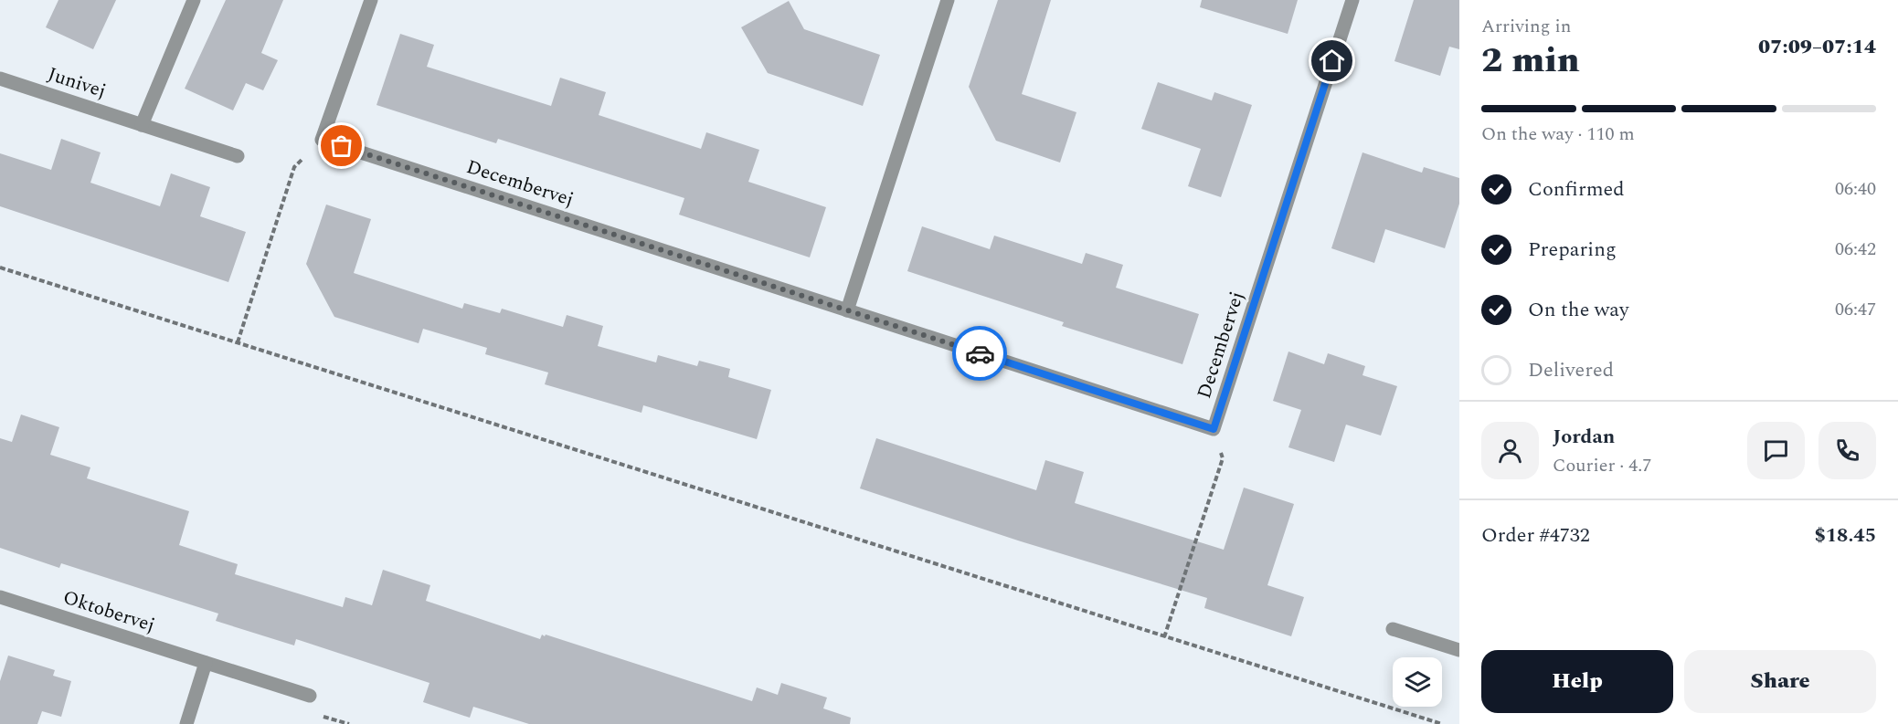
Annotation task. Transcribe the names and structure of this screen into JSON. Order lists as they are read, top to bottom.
{
  "streets": {
    "street": ["Junivej", "Decembervej", "Oktobervej"]
  },
  "page": {
    "heading": ["2 min", "Arriving in", "07:09–07:14"],
    "panel": [
      "Jordan",
      "Courier · 4.7",
      "Order #4732",
      "$18.45"
    ],
    "bar": "On the way · 110 m",
    "list": [
      ["Confirmed", "06:40"],
      ["Preparing", "06:42"],
      ["On the way", "06:47"],
      "Delivered"
    ],
    "buttons": ["Help", "Share"]
  }
}
